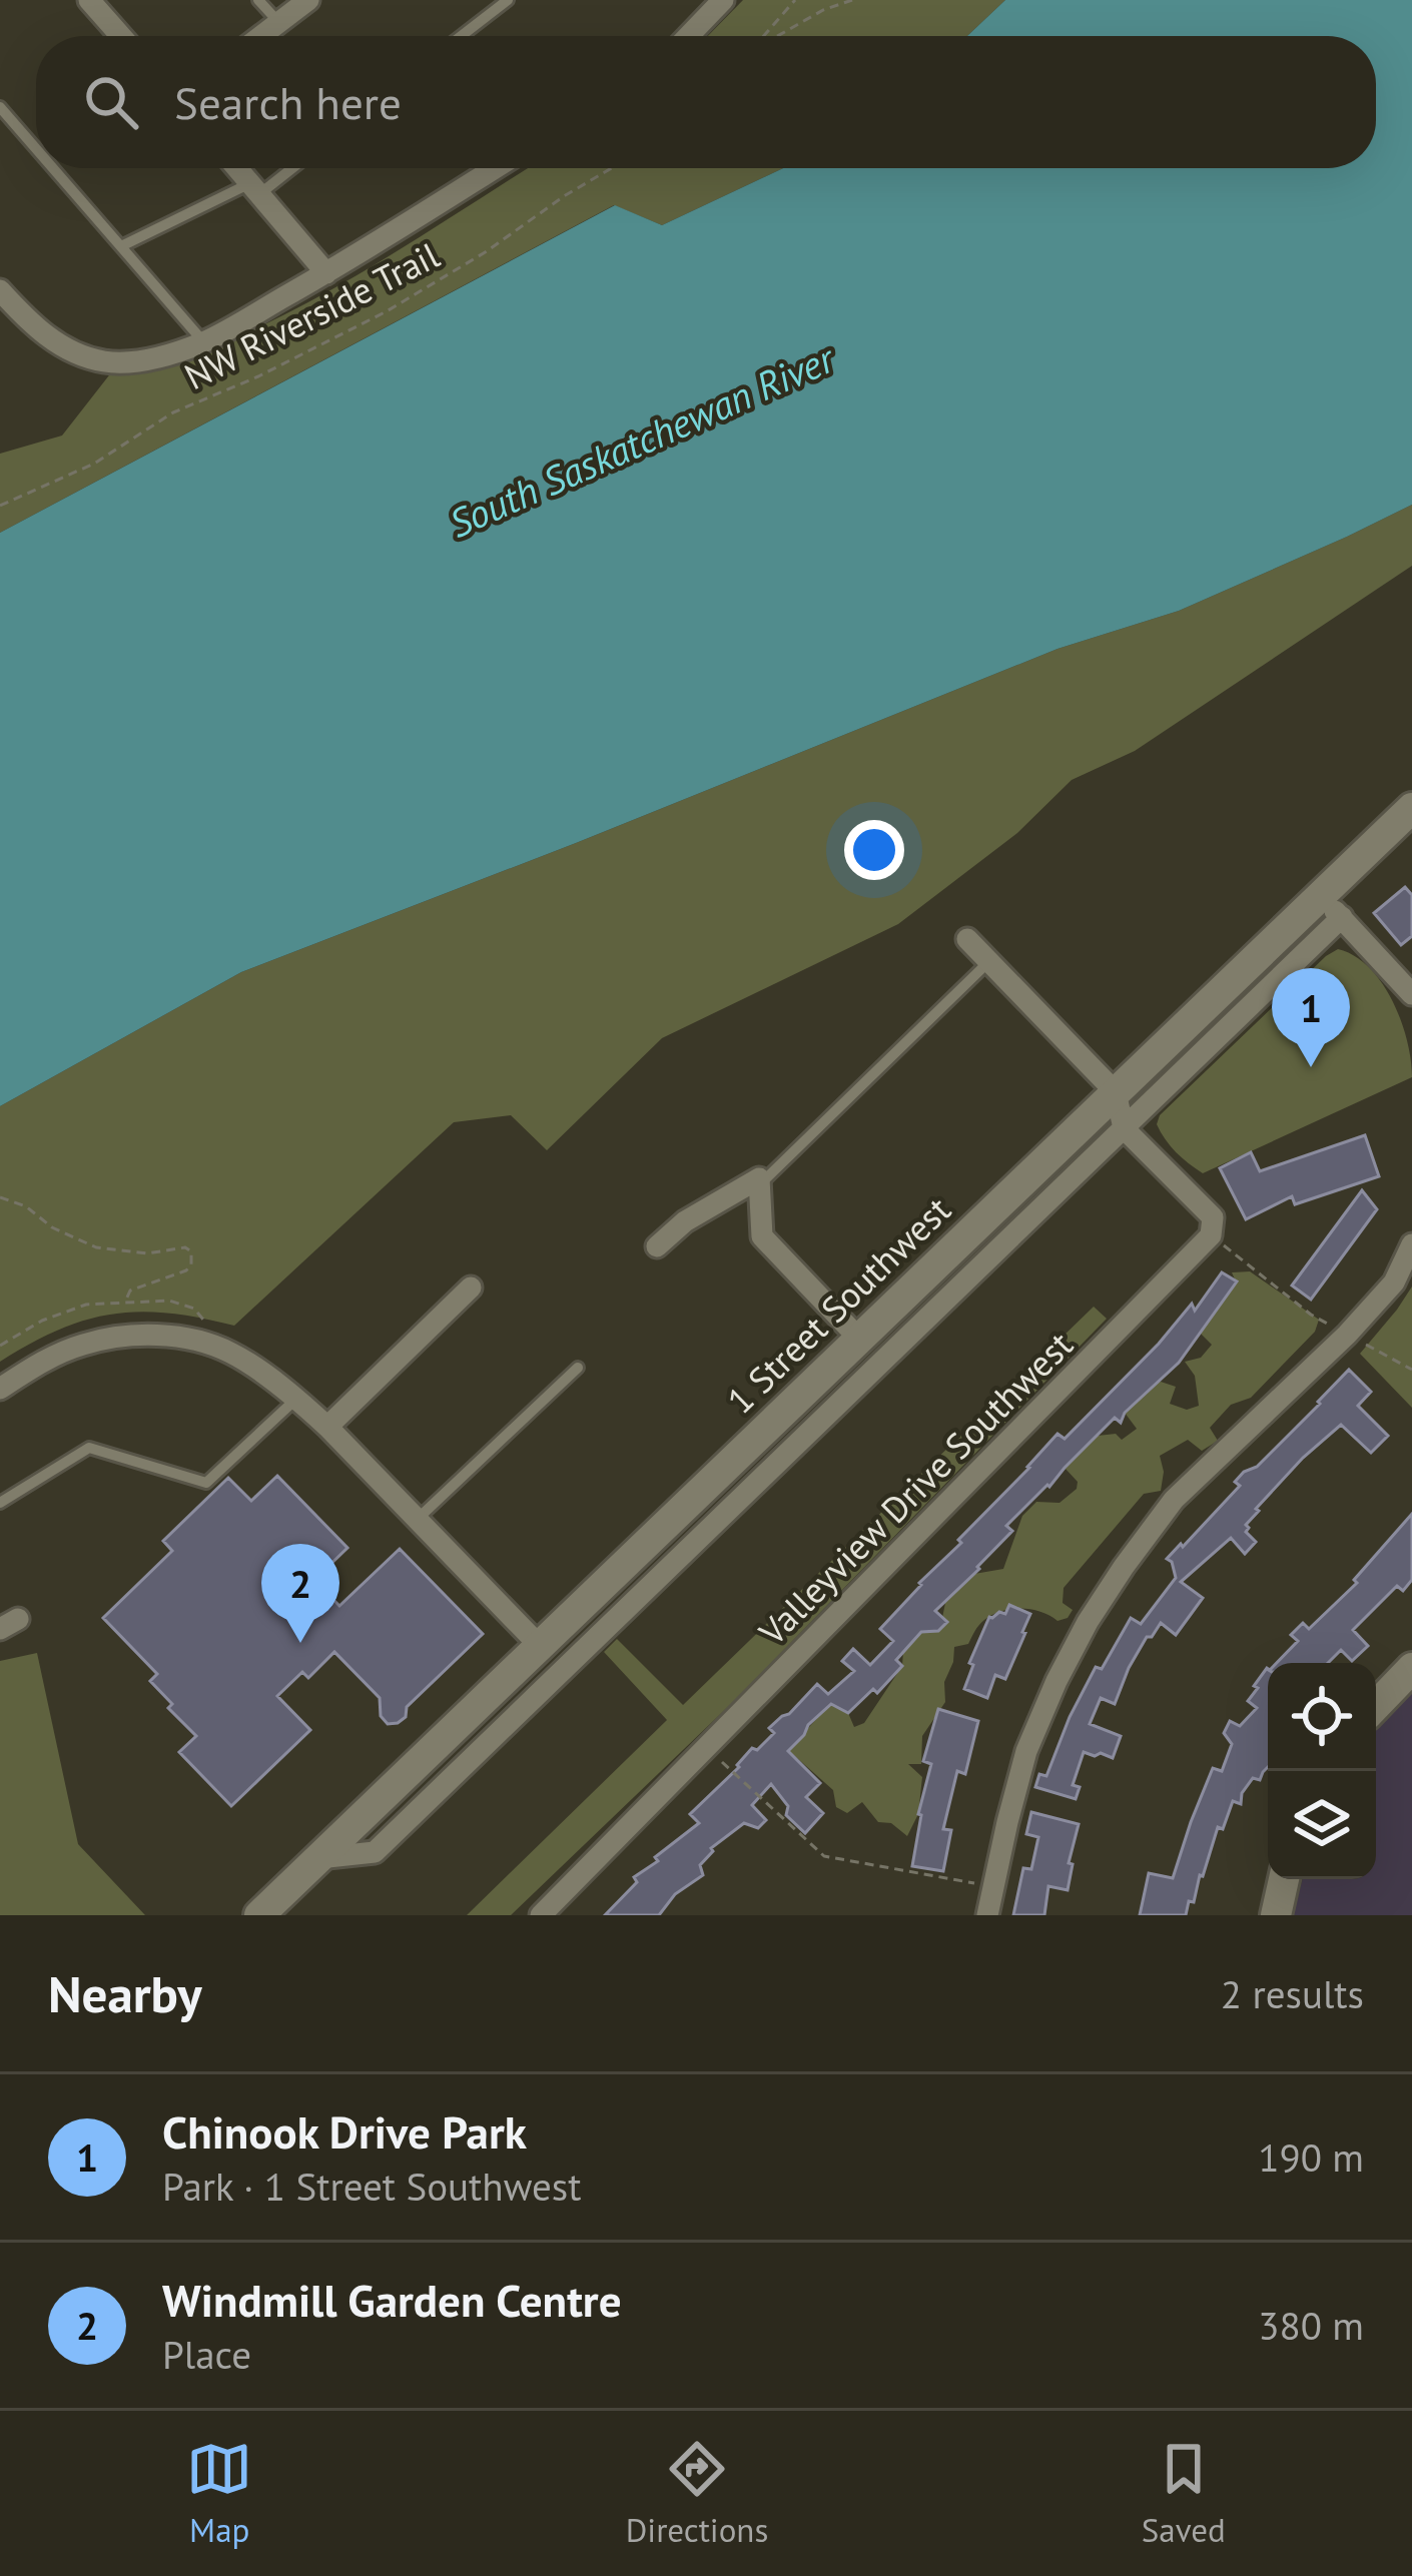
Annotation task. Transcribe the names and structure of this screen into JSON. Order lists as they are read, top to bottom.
{
  "streets": {
    "street": ["1 Street Southwest", "Valleyview Drive Southwest"],
    "path": ["NW Riverside Trail"]
  },
  "water": ["South Saskatchewan River"],
  "page": {
    "search": "Search here",
    "pins": ["1", "2"],
    "heading": ["Nearby", "2 results"],
    "list": [
      {
        "mark": "1",
        "name": "Chinook Drive Park",
        "note": "Park · 1 Street Southwest",
        "value": "190 m"
      },
      {
        "mark": "2",
        "name": "Windmill Garden Centre",
        "note": "Place",
        "value": "380 m"
      }
    ],
    "nav": ["Map", "Directions", "Saved"]
  }
}
